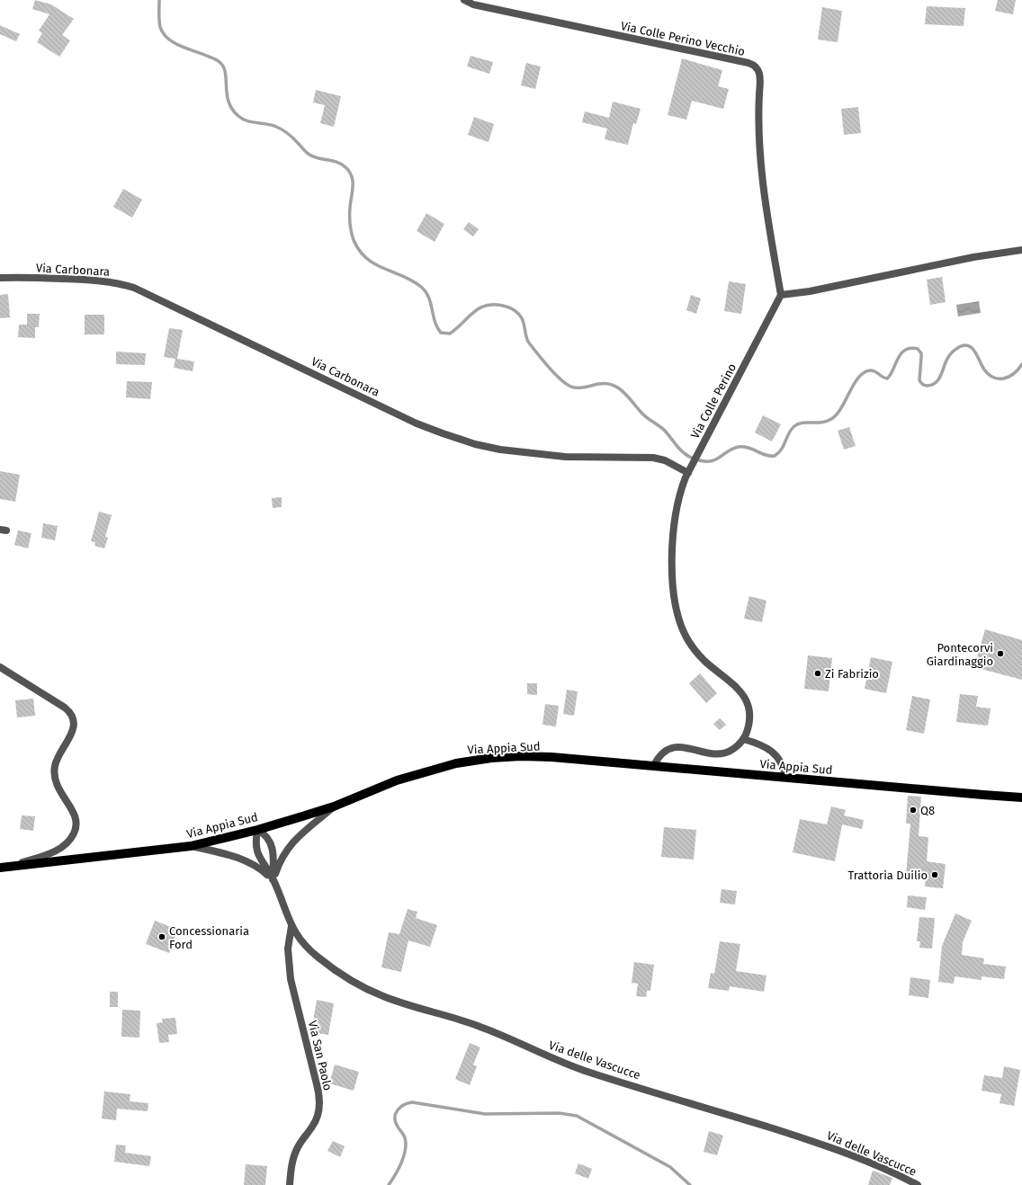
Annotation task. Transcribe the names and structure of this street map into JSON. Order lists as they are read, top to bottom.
{
  "streets": {
    "main road": ["Via Appia Sud"],
    "street": [
      "Via Colle Perino Vecchio",
      "Via Carbonara",
      "Via Colle Perino",
      "Via San Paolo",
      "Via delle Vascucce"
    ]
  },
  "crossings": [
    ["Via Colle Perino Vecchio", "Via Colle Perino"],
    ["Via Carbonara", "Via Colle Perino"],
    ["Via Appia Sud", "Via delle Vascucce"],
    ["Via San Paolo", "Via delle Vascucce"]
  ],
  "places": [
    "Pontecorvi Giardinaggio",
    "Zi Fabrizio",
    "Q8",
    "Trattoria Duilio",
    "Concessionaria Ford"
  ]
}
